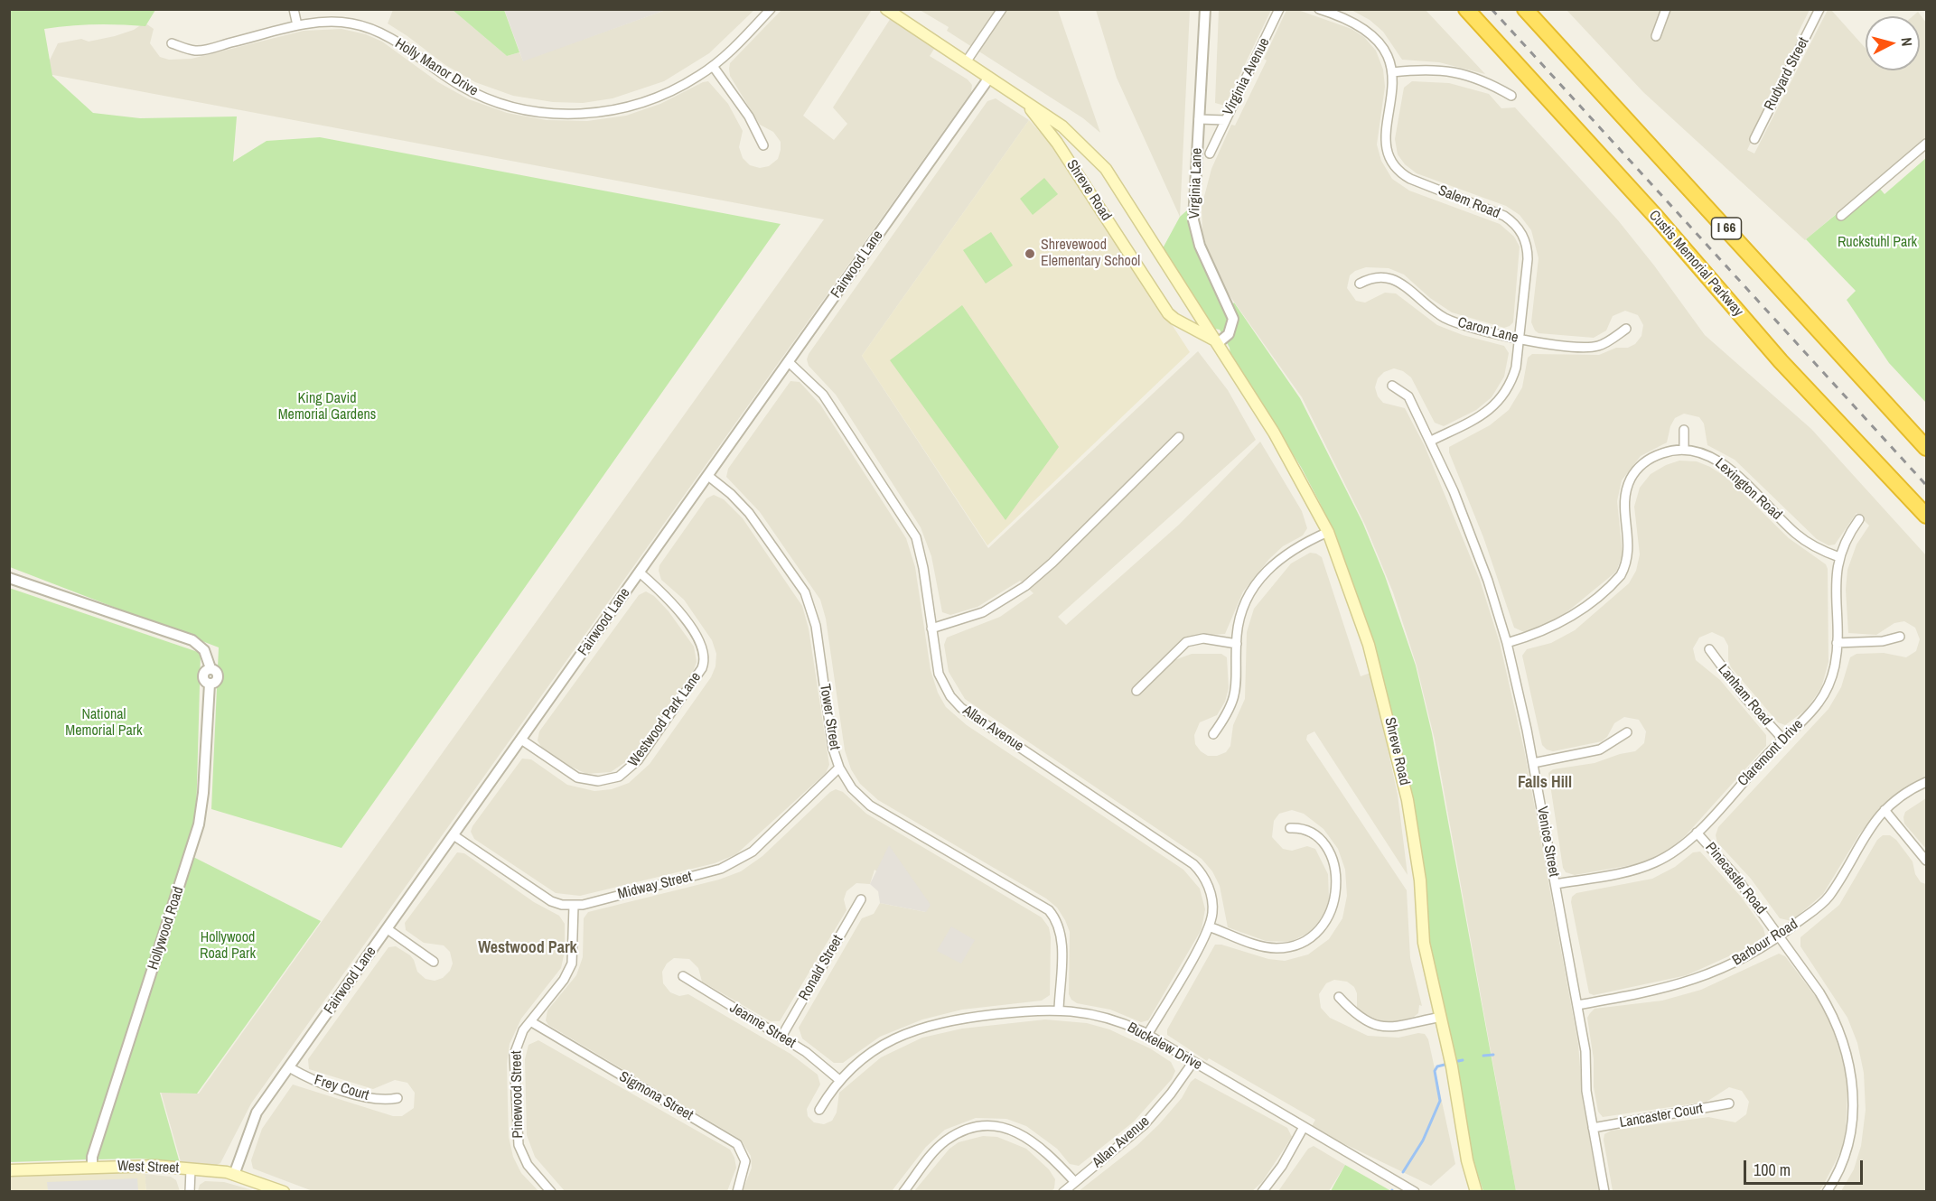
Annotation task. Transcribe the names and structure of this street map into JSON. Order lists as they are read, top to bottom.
{
  "streets": {
    "highway": ["I 66", "Custis Memorial Parkway"],
    "main road": ["Shreve Road", "West Street"],
    "street": [
      "Holly Manor Drive",
      "Rudyard Street",
      "Virginia Avenue",
      "Virginia Lane",
      "Salem Road",
      "Fairwood Lane",
      "Caron Lane",
      "Lexington Road",
      "Lanham Road",
      "Tower Street",
      "Westwood Park Lane",
      "Allan Avenue",
      "Claremont Drive",
      "Venice Street",
      "Pinecastle Road",
      "Midway Street",
      "Hollywood Road",
      "Barbour Road",
      "Ronald Street",
      "Jeanne Street",
      "Buckelew Drive",
      "Frey Court",
      "Pinewood Street",
      "Sigmona Street",
      "Lancaster Court"
    ]
  },
  "crossings": [
    ["Virginia Avenue", "Virginia Lane"],
    ["Virginia Lane", "Shreve Road"],
    ["Shreve Road", "Fairwood Lane"],
    ["Salem Road", "Caron Lane"],
    ["Salem Road", "Venice Street"],
    ["Fairwood Lane", "Tower Street"],
    ["Fairwood Lane", "Westwood Park Lane"],
    ["Fairwood Lane", "Allan Avenue"],
    ["Fairwood Lane", "Midway Street"],
    ["Fairwood Lane", "Frey Court"],
    ["Fairwood Lane", "West Street"],
    ["Lexington Road", "Claremont Drive"],
    ["Lanham Road", "Claremont Drive"],
    ["Tower Street", "Midway Street"],
    ["Tower Street", "Buckelew Drive"],
    ["Allan Avenue", "Buckelew Drive"],
    ["Claremont Drive", "Venice Street"],
    ["Claremont Drive", "Pinecastle Road"],
    ["Venice Street", "Barbour Road"],
    ["Venice Street", "Lancaster Court"],
    ["Pinecastle Road", "Barbour Road"],
    ["Midway Street", "Pinewood Street"],
    ["Hollywood Road", "West Street"],
    ["Ronald Street", "Jeanne Street"],
    ["Jeanne Street", "Buckelew Drive"],
    ["Pinewood Street", "Sigmona Street"]
  ],
  "districts": ["Falls Hill", "Westwood Park"],
  "parks": [
    "Ruckstuhl Park",
    "King David Memorial Gardens",
    "National Memorial Park",
    "Hollywood Road Park"
  ],
  "places": ["Shrevewood Elementary School"],
  "scale_bar": "100 m",
  "north": "right"
}
